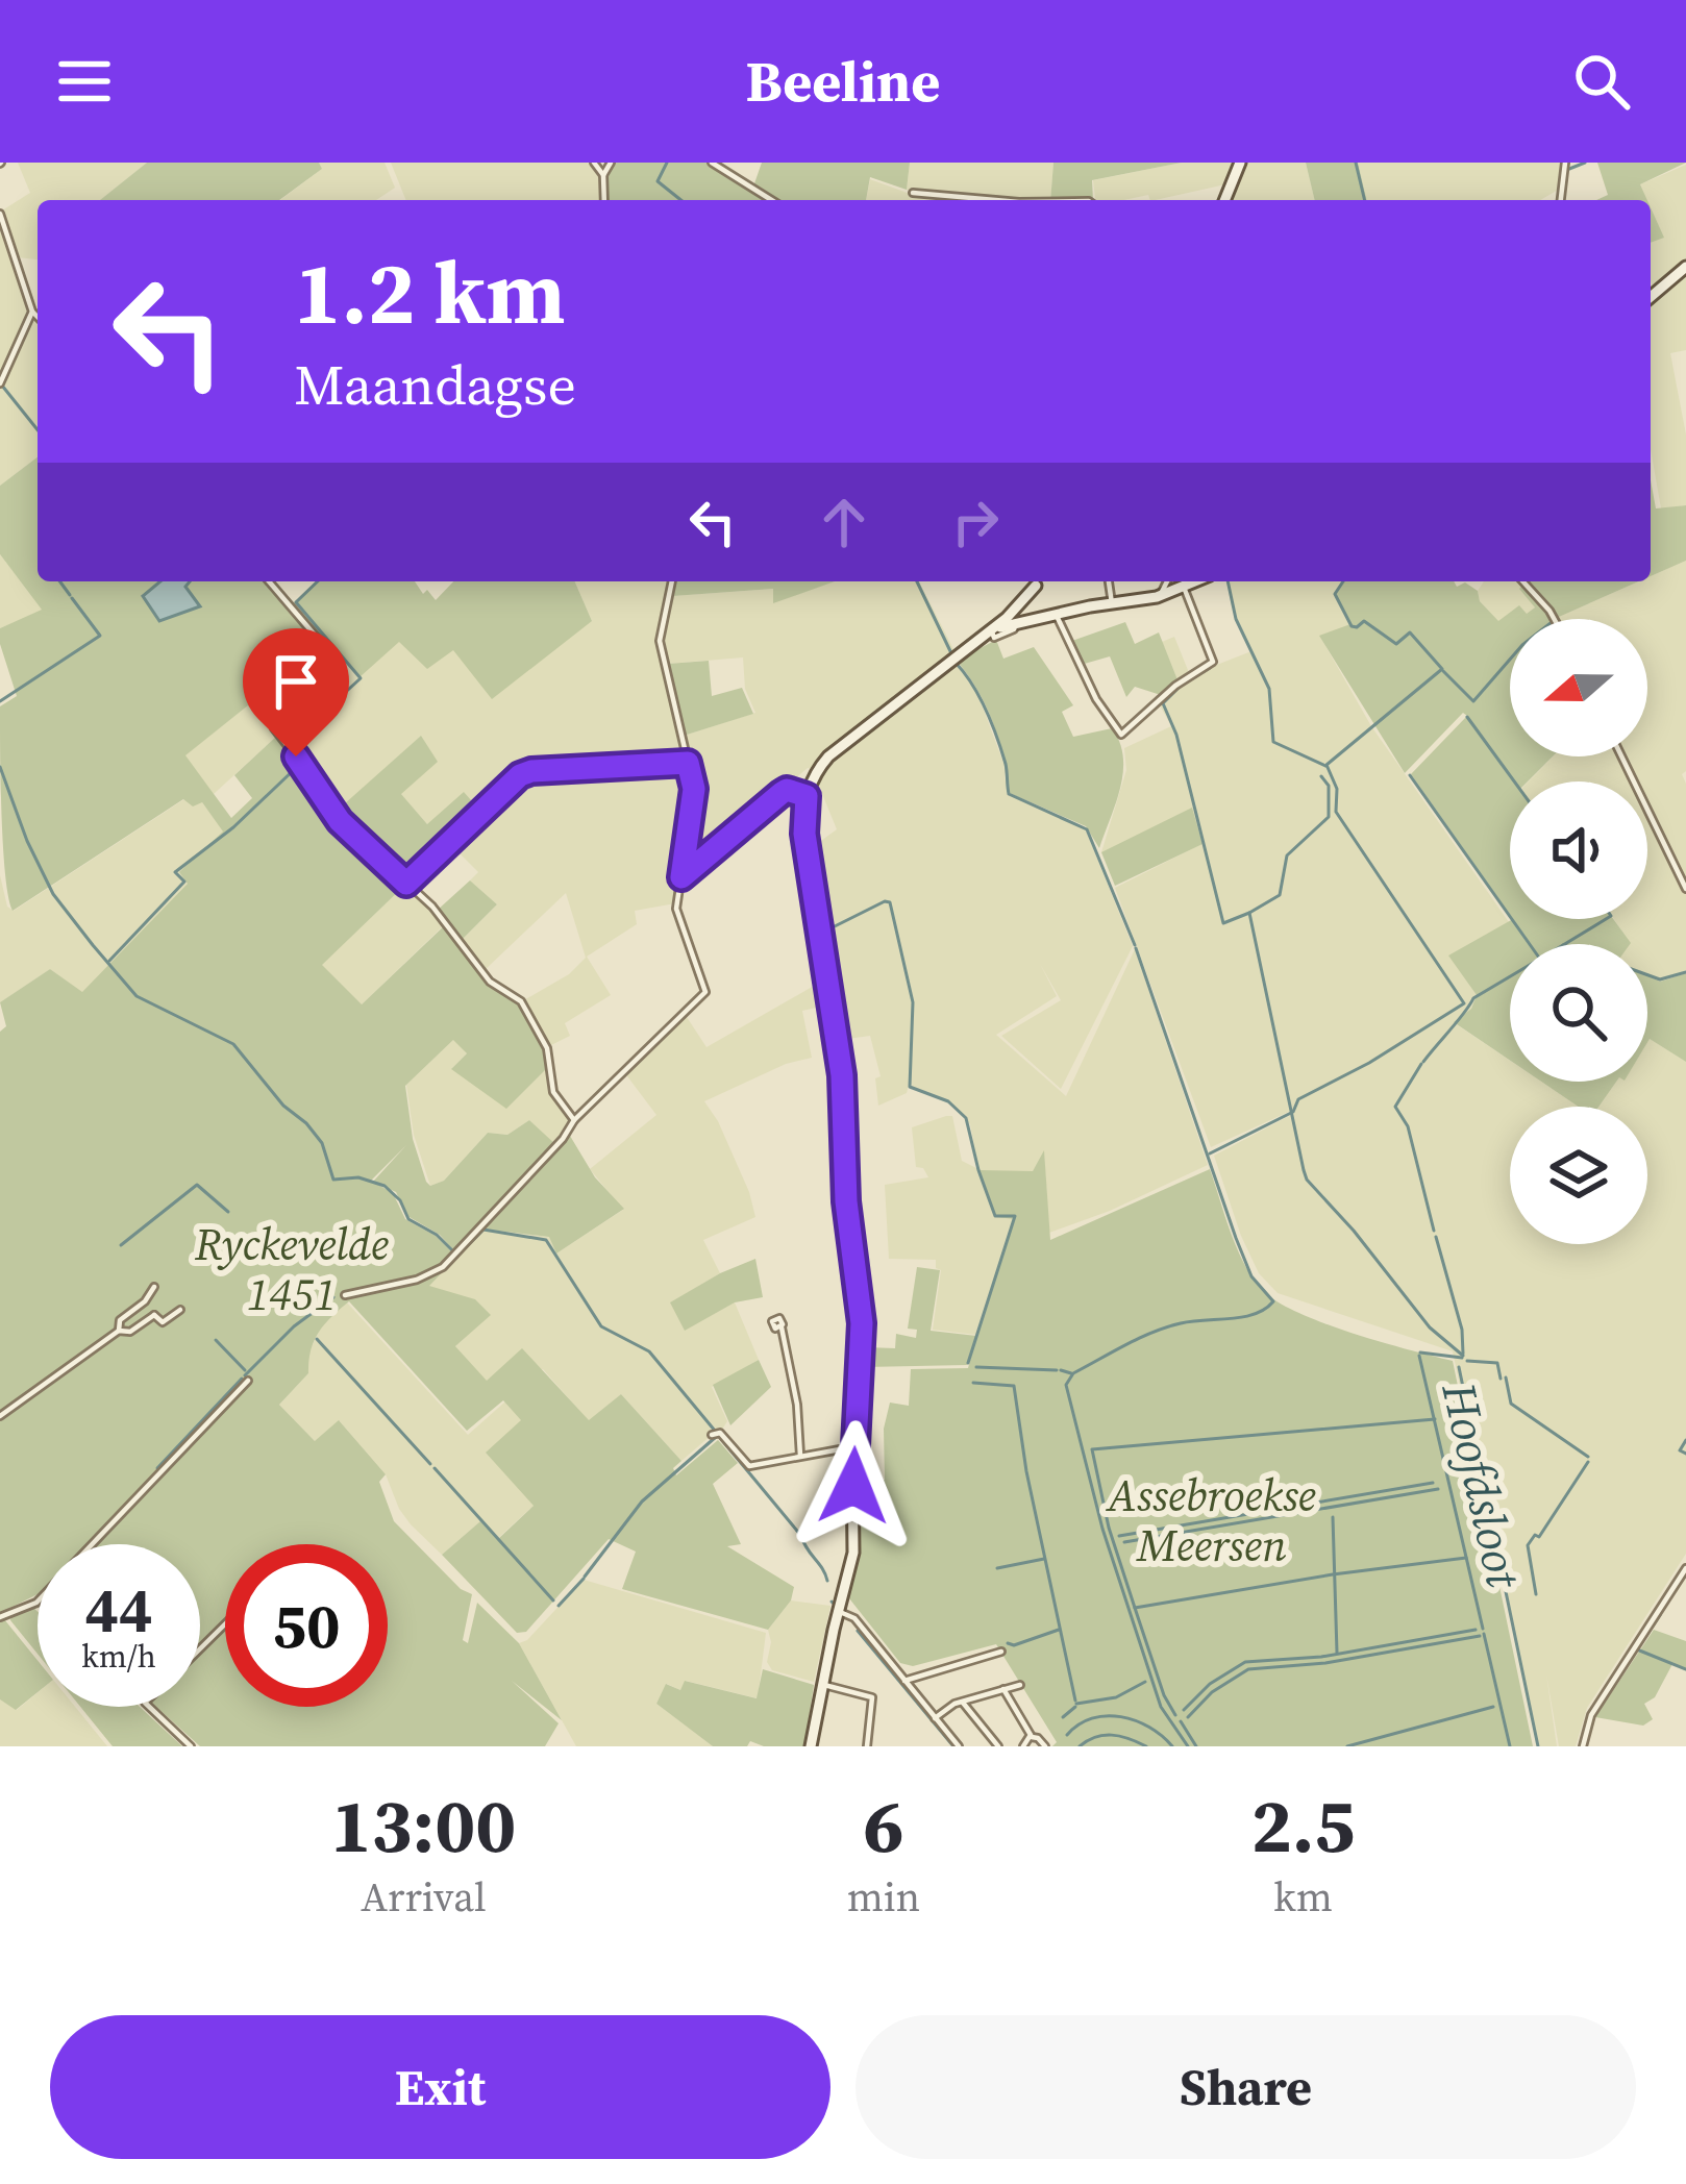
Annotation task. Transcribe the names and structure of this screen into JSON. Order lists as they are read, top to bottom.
{
  "water": ["Hoofdsloot"],
  "parks": ["Ryckevelde 1451", "Assebroekse Meersen"],
  "north": "left",
  "page": {
    "header": "Beeline",
    "turn": ["1.2 km", "Maandagse"],
    "speed": "44 km/h",
    "limit": "50",
    "eta": [
      "13:00",
      "Arrival",
      "6",
      "min",
      "2.5",
      "km"
    ],
    "buttons": ["Exit", "Share"]
  }
}
